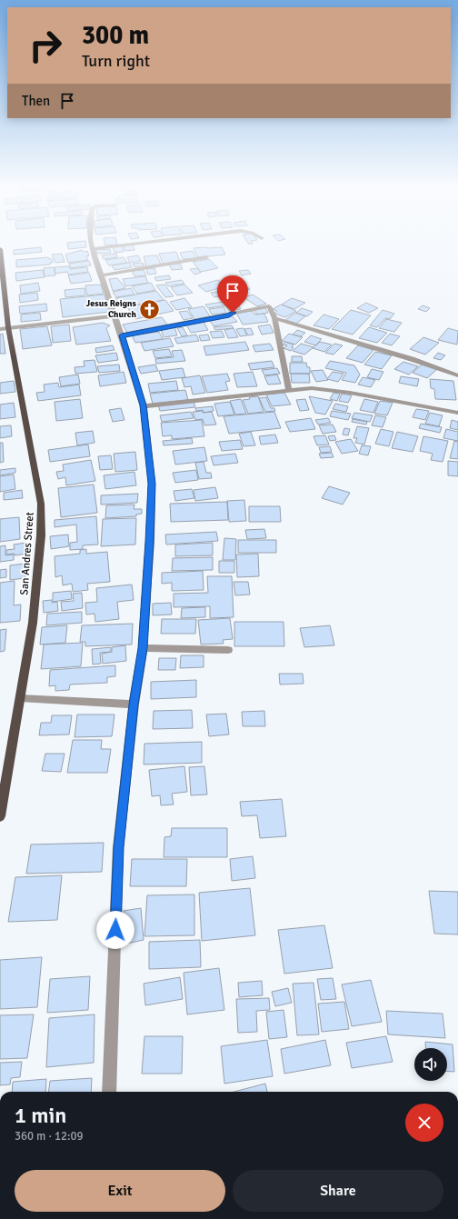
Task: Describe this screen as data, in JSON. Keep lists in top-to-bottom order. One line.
{"streets":{"main road":["San Andres Street"]},"places":{"church":["Jesus Reigns Church"]},"page":{"turn":["300 m","Turn right"],"then":"Then","heading":["1 min","360 m · 12:09"],"buttons":["Exit","Share"]}}
